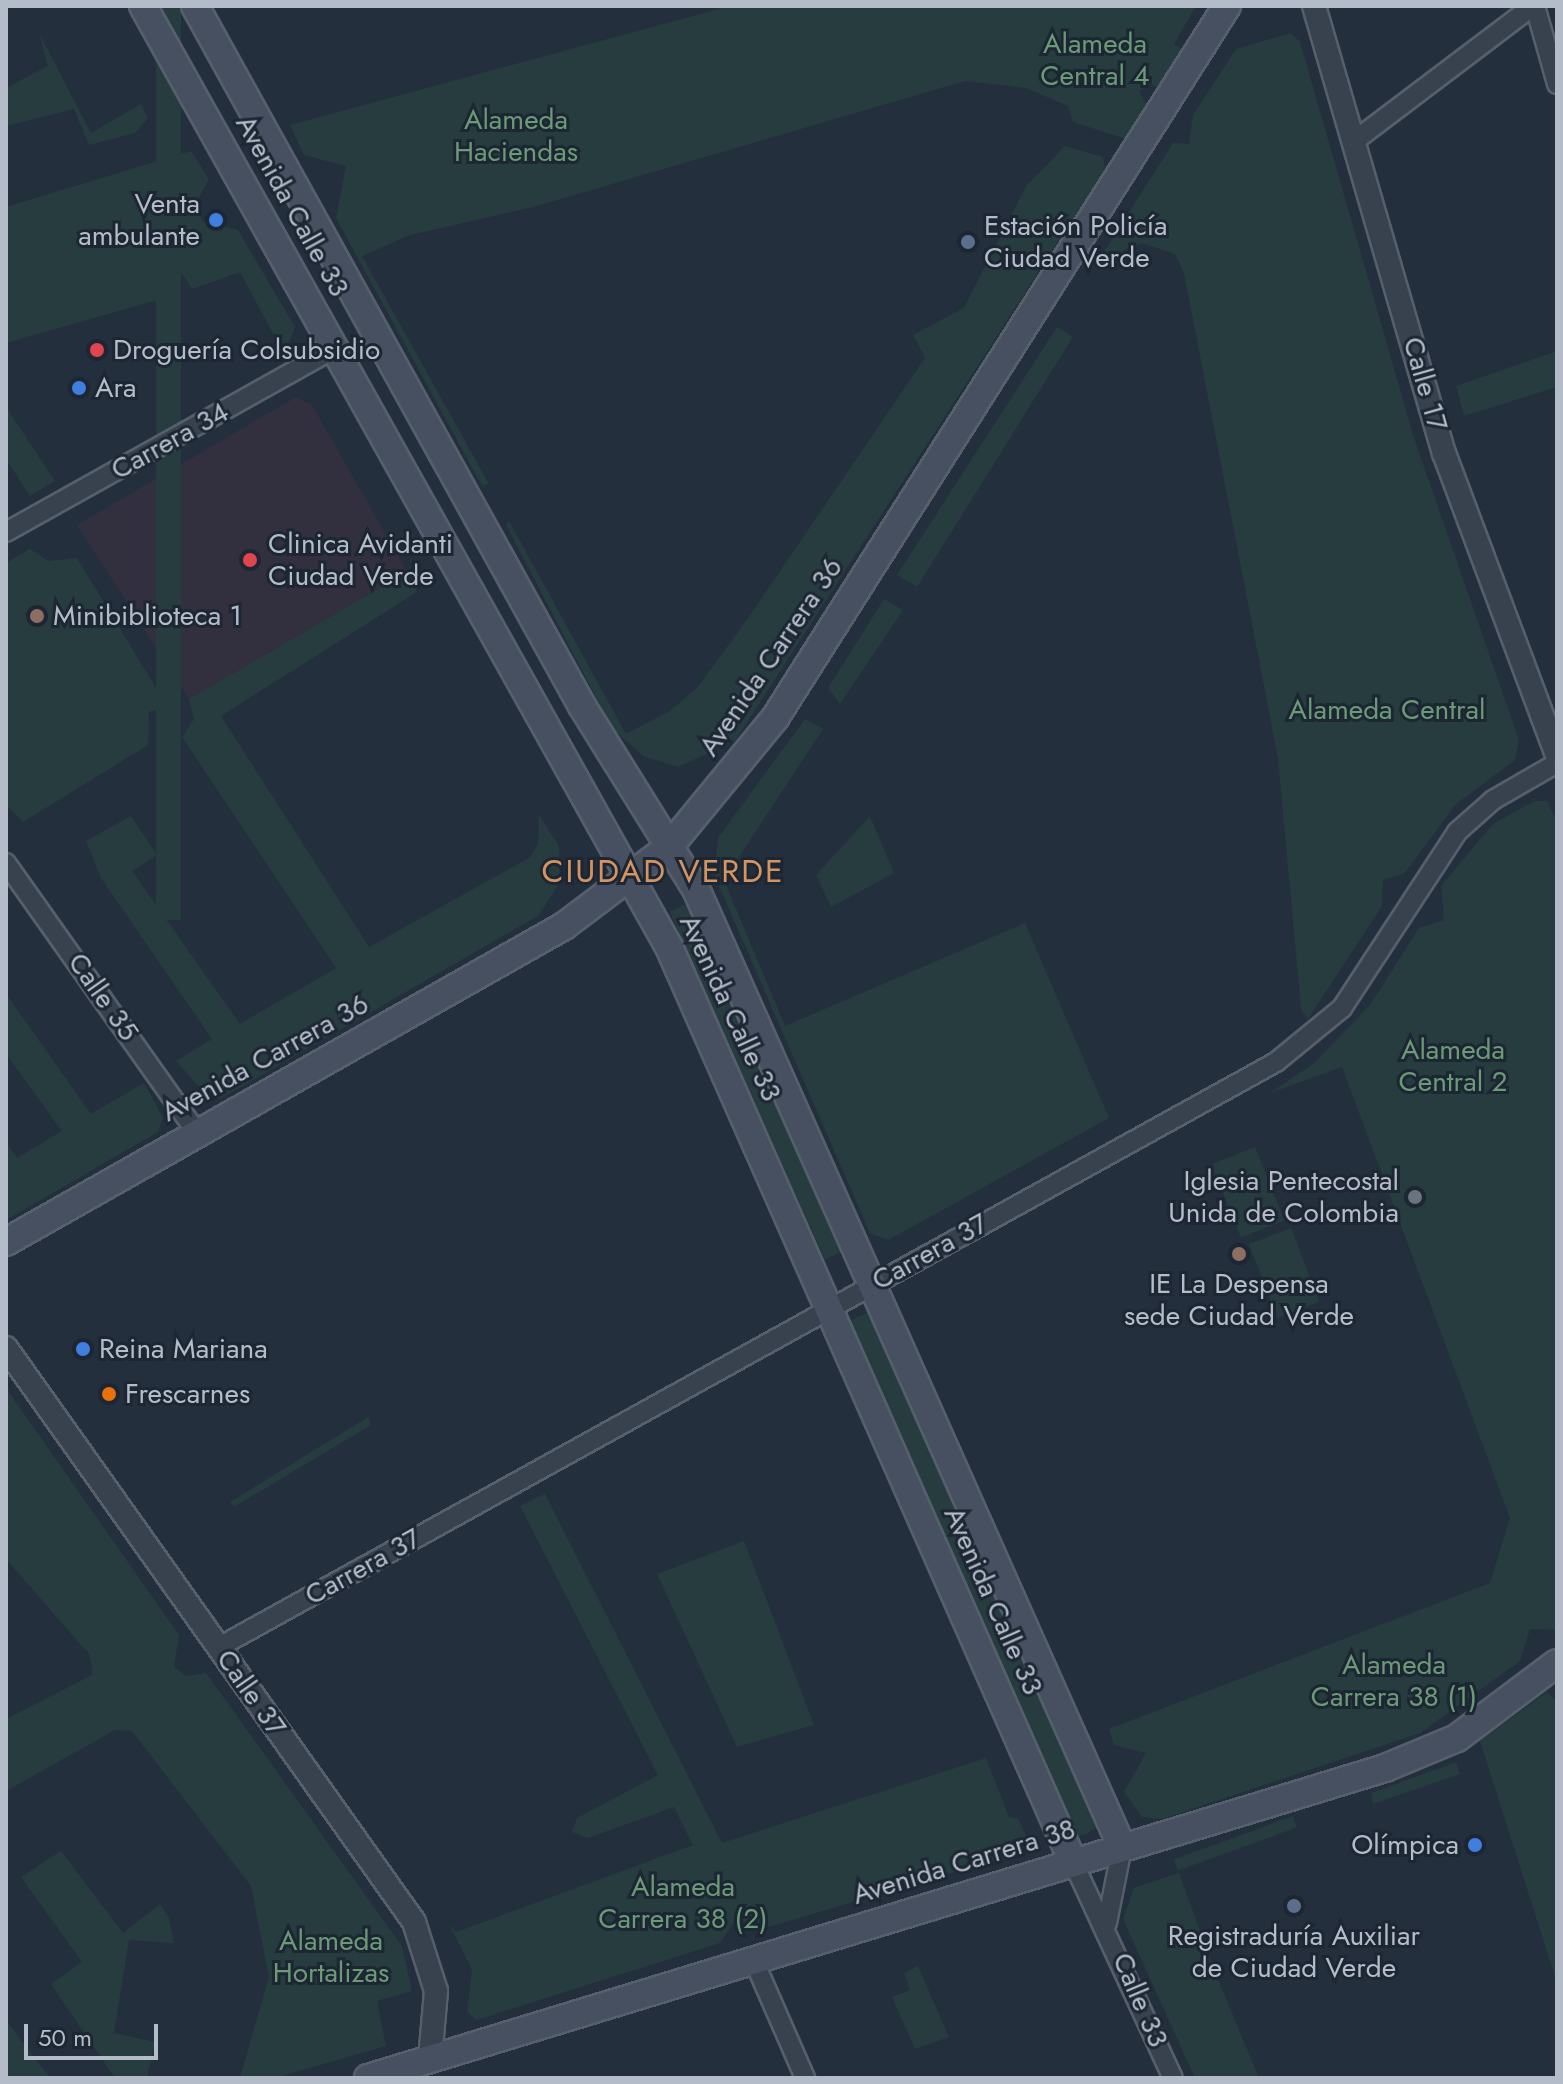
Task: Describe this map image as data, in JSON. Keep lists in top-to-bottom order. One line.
{"streets":{"main road":["Avenida Calle 33","Avenida Carrera 36","Avenida Carrera 38"],"street":["Calle 17","Carrera 34","Calle 35","Carrera 37","Calle 37","Calle 33"]},"crossings":[["Avenida Calle 33","Carrera 34"],["Avenida Calle 33","Avenida Carrera 36"],["Avenida Calle 33","Carrera 37"],["Avenida Calle 33","Avenida Carrera 38"],["Avenida Calle 33","Calle 33"],["Avenida Carrera 36","Calle 35"],["Carrera 37","Calle 37"],["Calle 37","Avenida Carrera 38"],["Avenida Carrera 38","Calle 33"]],"districts":["CIUDAD VERDE"],"parks":["Alameda Central 4","Alameda Haciendas","Alameda Central","Alameda Central 2","Alameda Carrera 38 (1)","Alameda Carrera 38 (2)","Alameda Hortalizas"],"places":["Venta ambulante","Estación Policía Ciudad Verde","Droguería Colsubsidio","Ara","Clinica Avidanti Ciudad Verde","Minibiblioteca 1","Iglesia Pentecostal Unida de Colombia","IE La Despensa sede Ciudad Verde","Reina Mariana","Frescarnes","Olímpica","Registraduría Auxiliar de Ciudad Verde"],"scale_bar":"50 m"}
